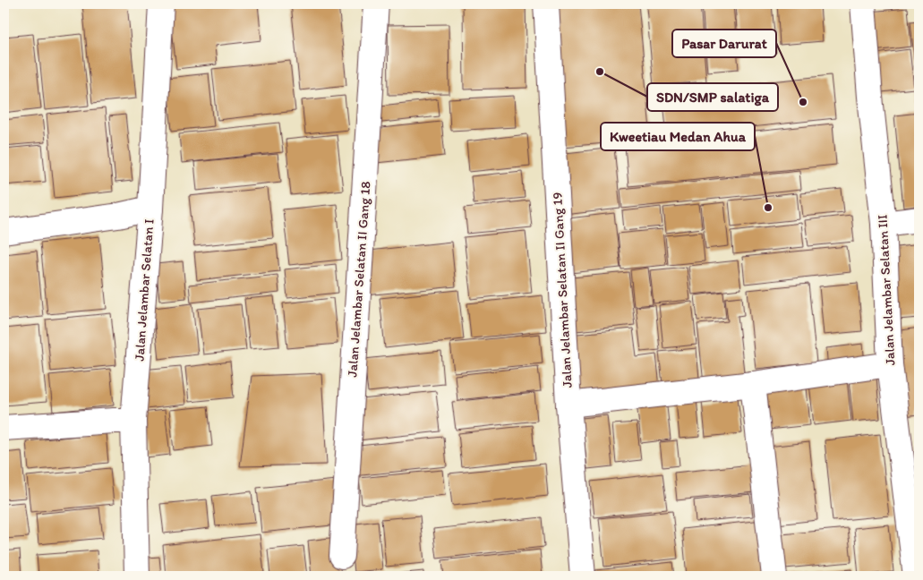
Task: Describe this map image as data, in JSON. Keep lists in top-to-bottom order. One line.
{"streets":{"street":["Jalan Jelambar Selatan II Gang 18","Jalan Jelambar Selatan I","Jalan Jelambar Selatan II Gang 19","Jalan Jelambar Selatan III"]},"places":["SDN/SMP salatiga","Pasar Darurat","Kweetiau Medan Ahua"]}
